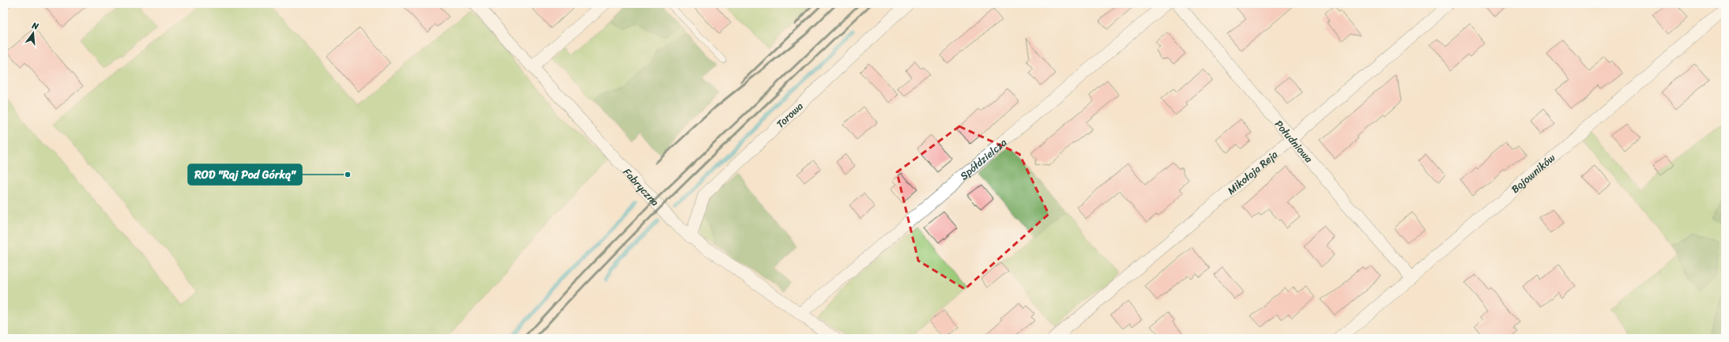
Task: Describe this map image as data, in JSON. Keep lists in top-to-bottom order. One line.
{"streets":{"street":["Torowa","Południowa","Spółdzielcza","Mikołaja Reja","Bojowników","Fabryczna"]},"crossings":[["Torowa","Fabryczna"],["Południowa","Mikołaja Reja"],["Południowa","Bojowników"],["Spółdzielcza","Fabryczna"]],"places":["ROD \"Raj Pod Górką\""],"north":"top"}
